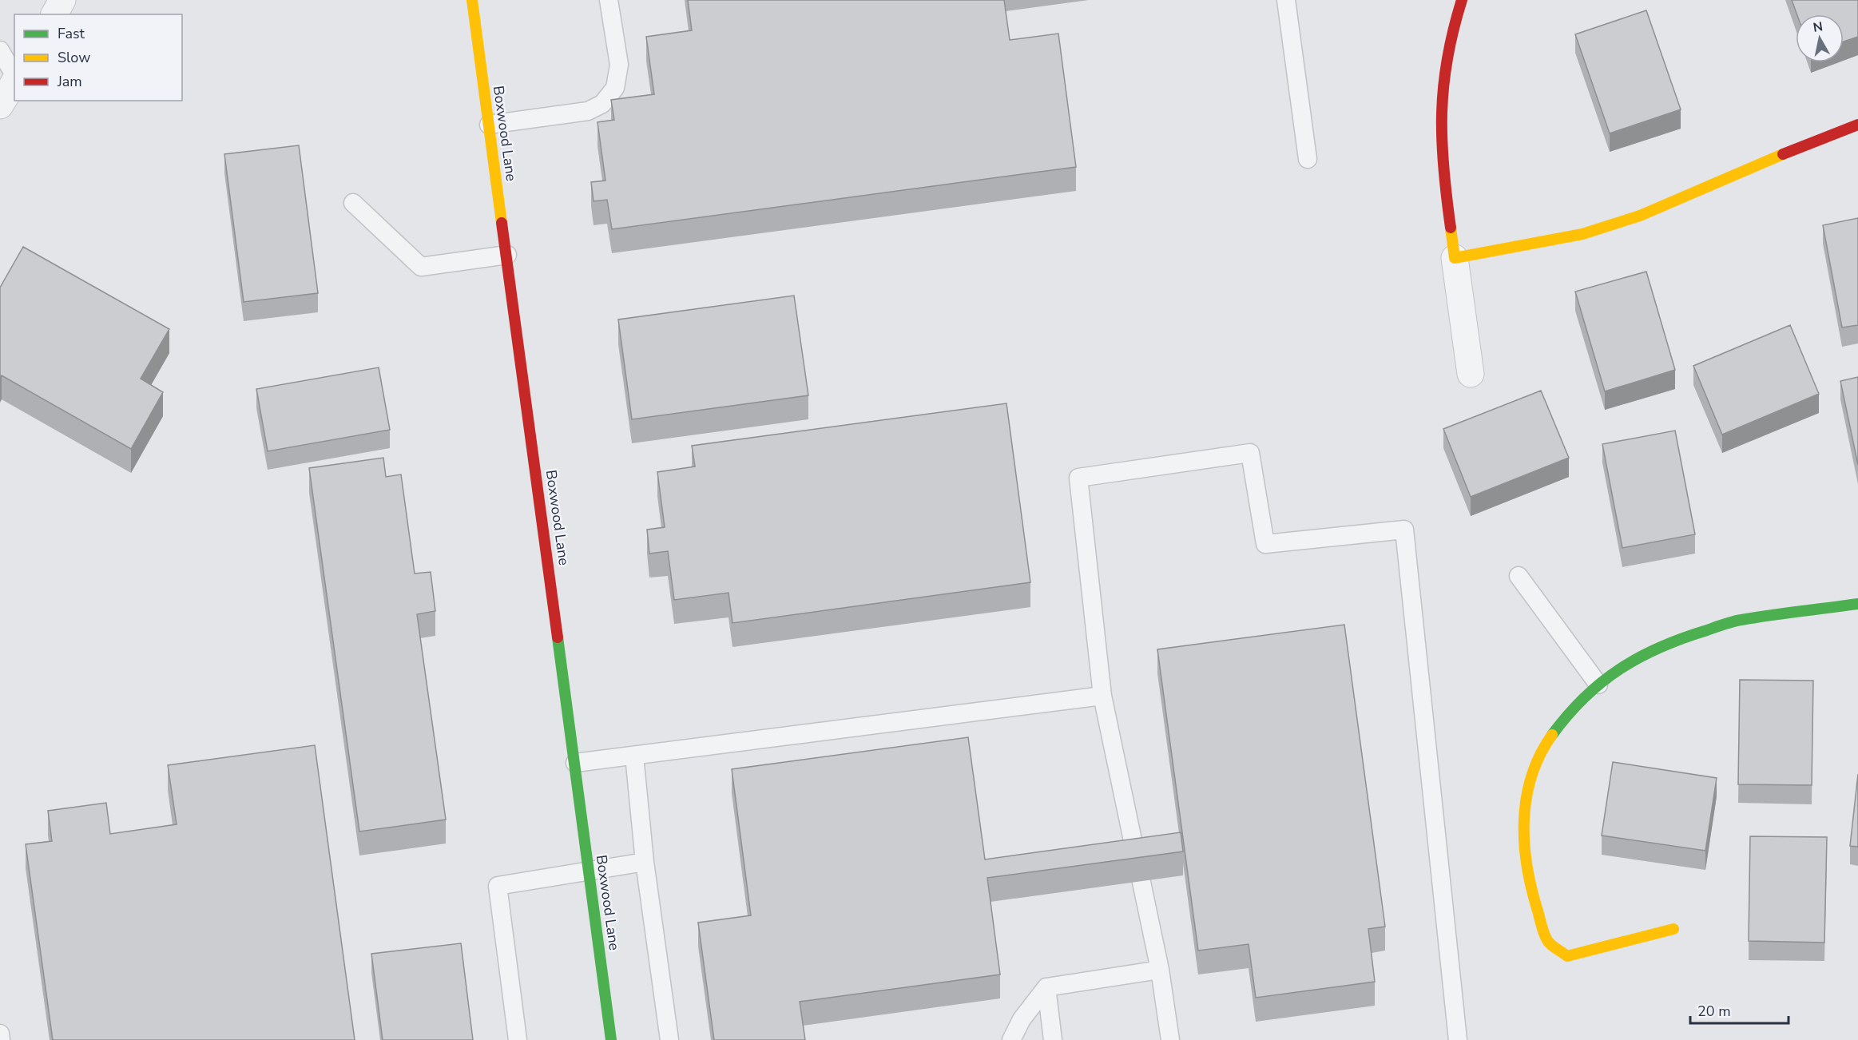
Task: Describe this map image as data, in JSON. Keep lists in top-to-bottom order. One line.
{"streets":{"street":["Boxwood Lane"]},"legend":["Fast","Slow","Jam"],"scale_bar":"20 m","north":"top"}
